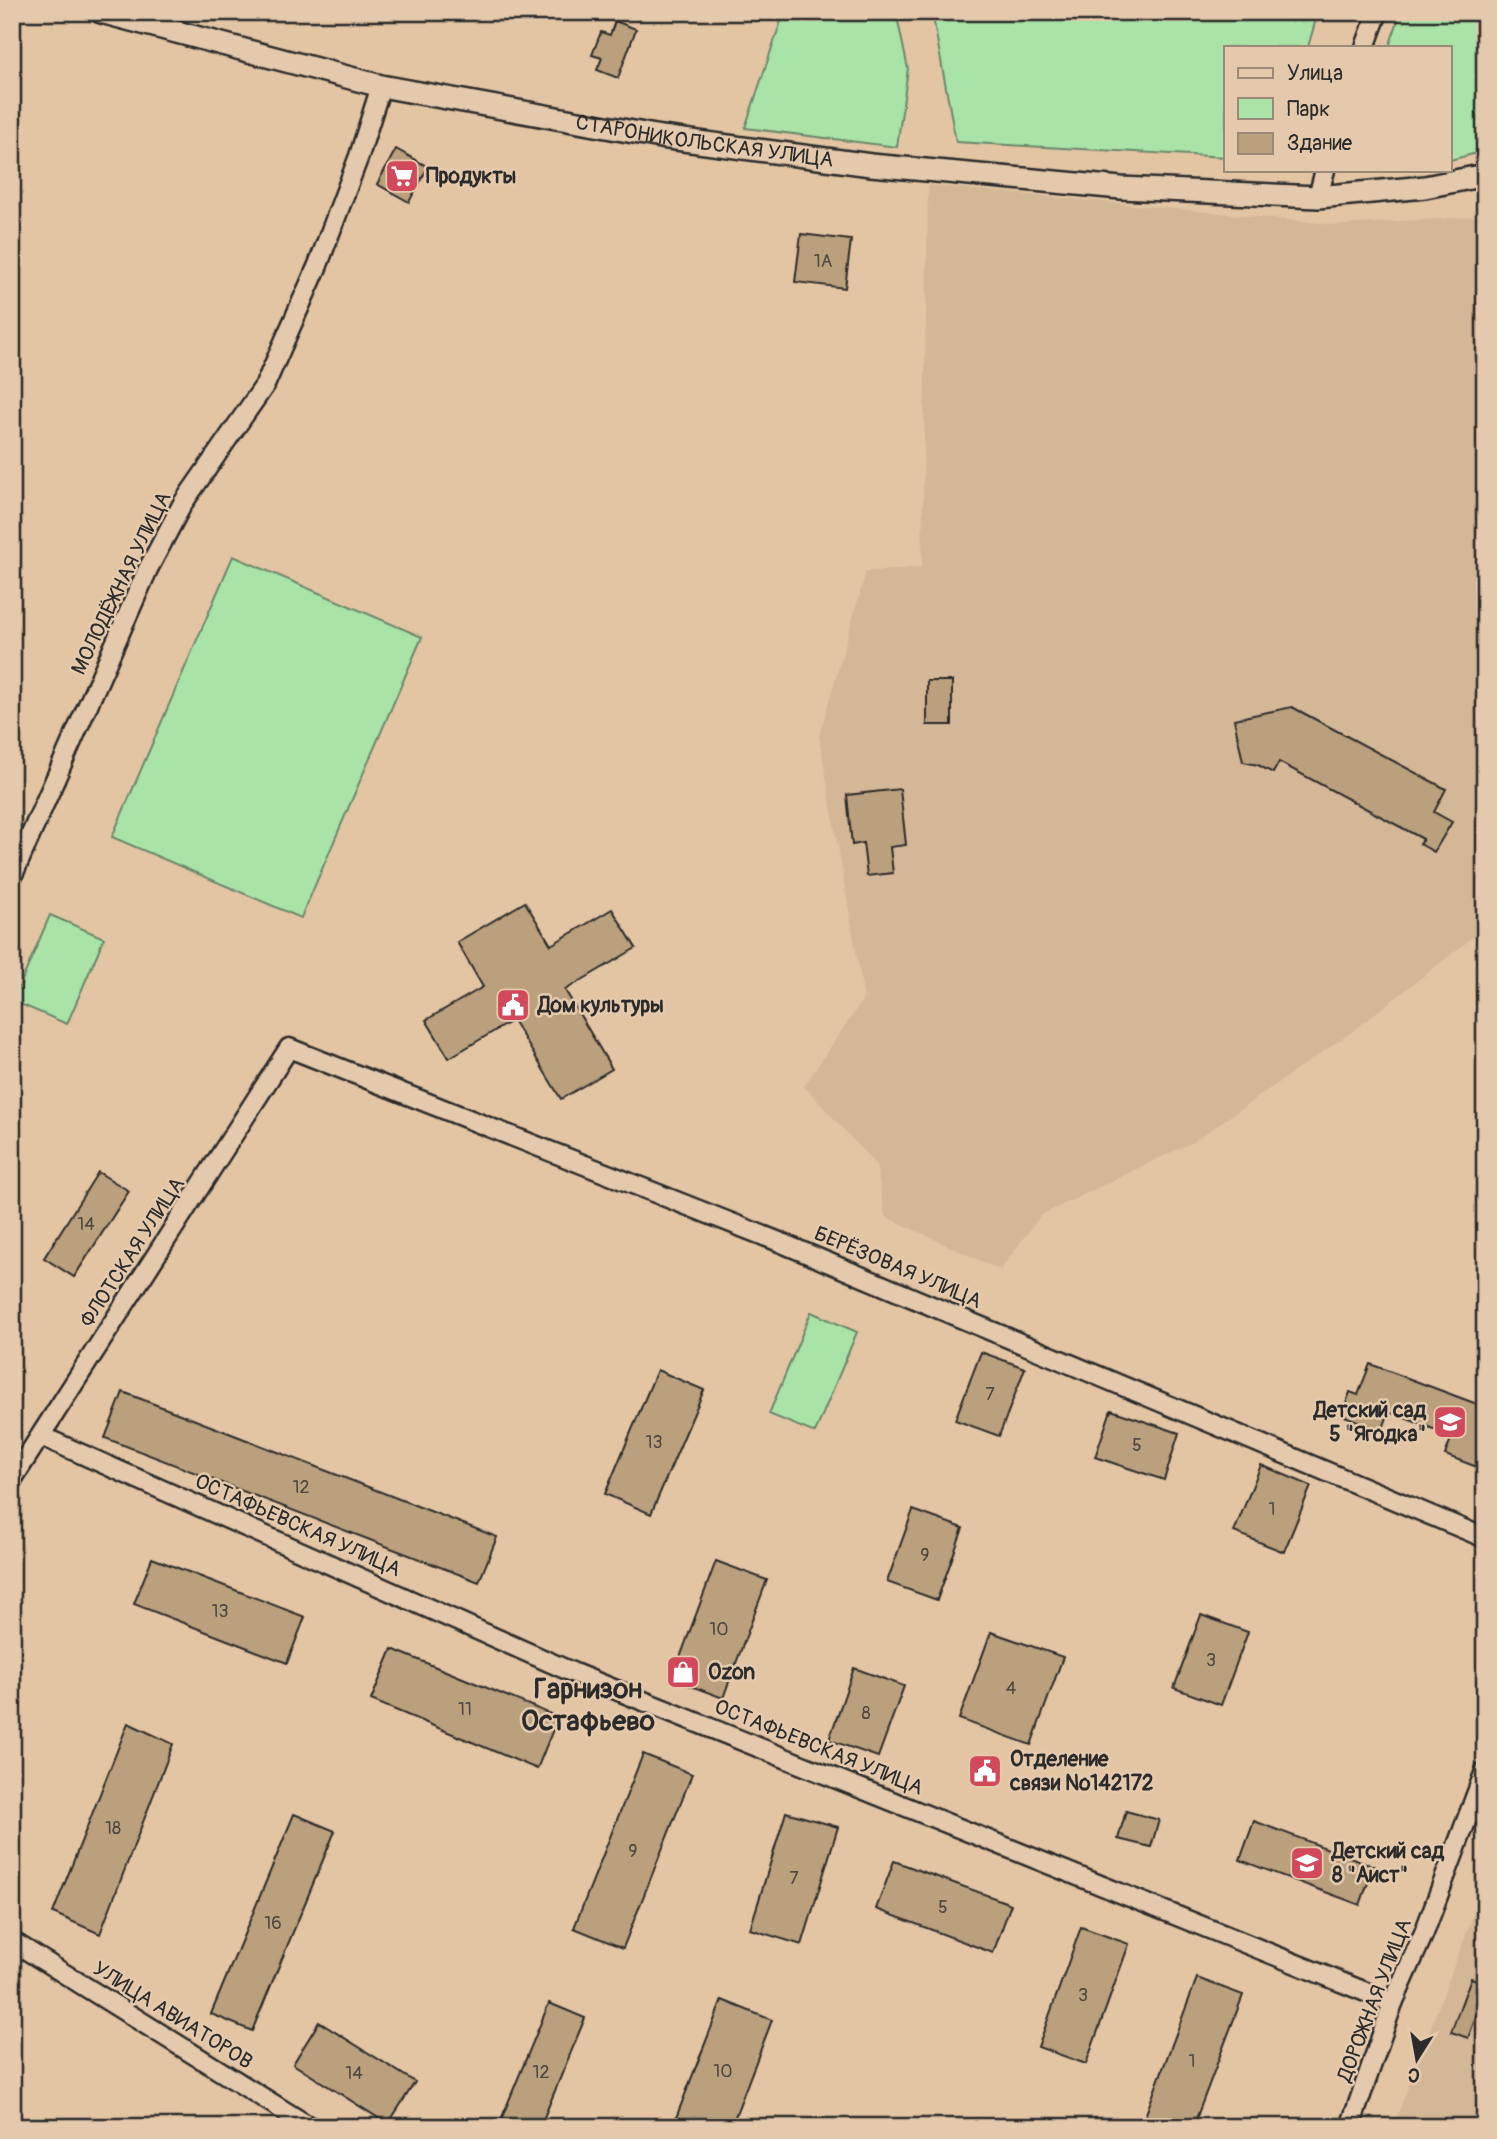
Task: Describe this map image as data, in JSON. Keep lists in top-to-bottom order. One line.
{"streets":{"street":["СТАРОНИКОЛЬСКАЯ УЛИЦА","МОЛОДЁЖНАЯ УЛИЦА","ФЛОТСКАЯ УЛИЦА","БЕРЁЗОВАЯ УЛИЦА","ОСТАФЬЕВСКАЯ УЛИЦА","ДОРОЖНАЯ УЛИЦА","УЛИЦА АВИАТОРОВ"]},"crossings":[["СТАРОНИКОЛЬСКАЯ УЛИЦА","МОЛОДЁЖНАЯ УЛИЦА"],["ФЛОТСКАЯ УЛИЦА","БЕРЁЗОВАЯ УЛИЦА"],["ФЛОТСКАЯ УЛИЦА","ОСТАФЬЕВСКАЯ УЛИЦА"],["ОСТАФЬЕВСКАЯ УЛИЦА","ДОРОЖНАЯ УЛИЦА"]],"districts":["Гарнизон Остафьево"],"places":{"supermarket":["Продукты"],"public building":["Дом культуры","Отделение связи №142172"],"school or university":["Детский сад 5 \"Ягодка\"","Детский сад 8 \"Аист\""],"shop":["Ozon"]},"house_numbers":["1А","14","7","13","5","12","1","9","13","10","3","4","11","8","18","9","7","5","16","3","1","10","12","14"],"legend":["Улица","Парк","Здание"],"north":"bottom"}
